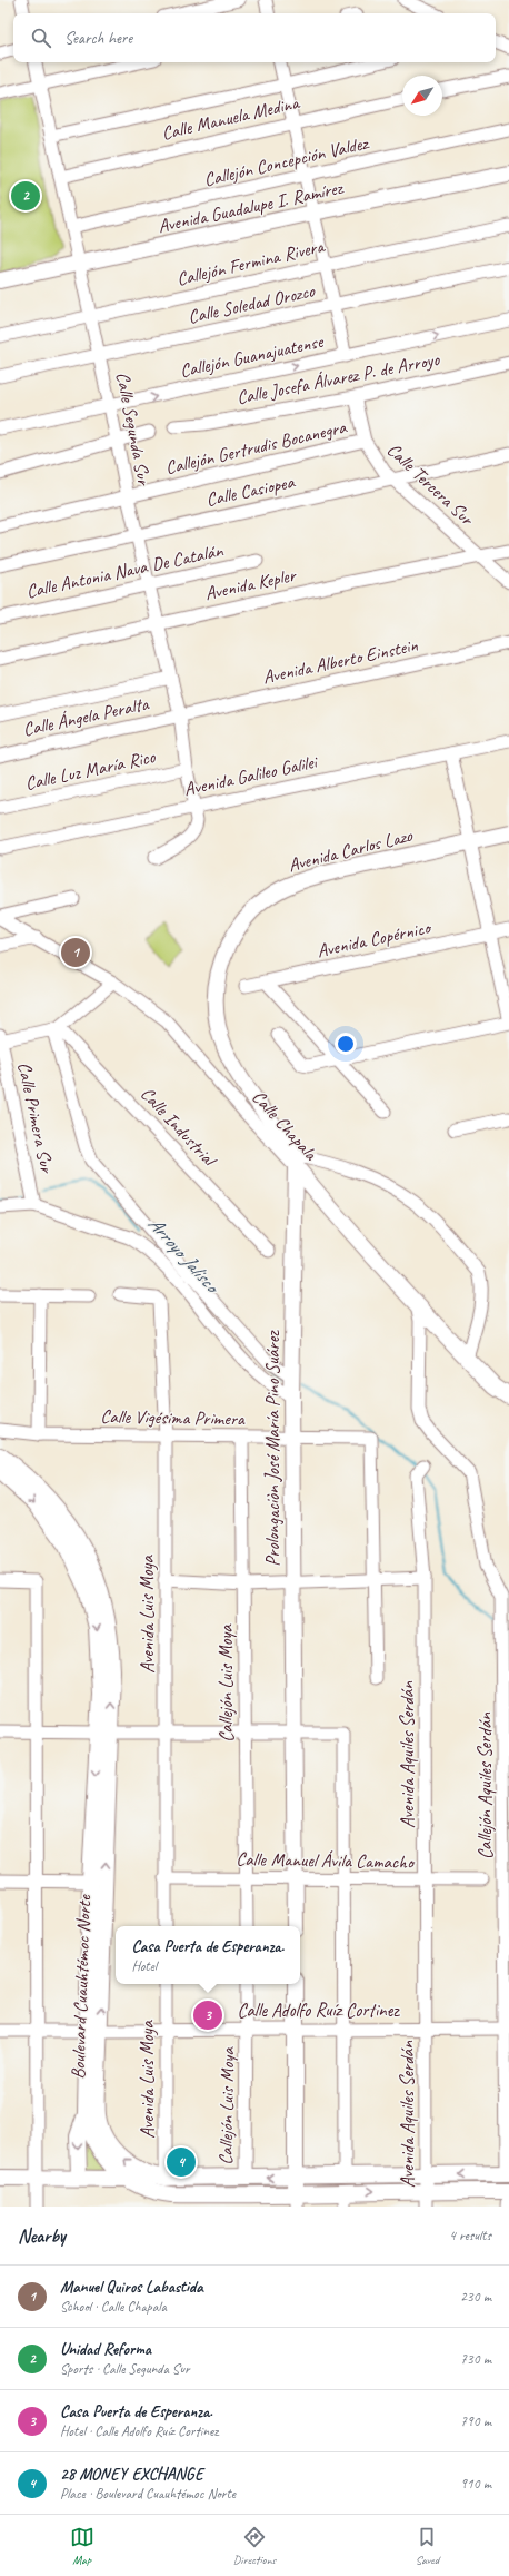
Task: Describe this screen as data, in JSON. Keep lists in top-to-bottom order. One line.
{"streets":{"main road":["Avenida Guadalupe I. Ramírez","Avenida Carlos Lazo","Calle Chapala","Prolongaciòn José María Pino Suárez","Boulevard Cuauhtémoc Norte"],"street":["Calle Manuela Medina","Callejón Concepción Valdez","Callejón Fermina Rivera","Calle Soledad Orozco","Callejón Guanajuatense","Calle Josefa Álvarez P. de Arroyo","Calle Segunda Sur","Callejón Gertrudis Bocanegra","Calle Tercera Sur","Calle Casiopea","Calle Antonia Nava De Catalán","Avenida Kepler","Avenida Alberto Einstein","Calle Ángela Peralta","Calle Luz María Rico","Avenida Galileo Galilei","Avenida Copérnico","Calle Primera Sur","Calle Industrial","Calle Vigésima Primera","Avenida Luis Moya","Callejón Luis Moya","Avenida Aquiles Serdán","Callejón Aquiles Serdán","Calle Manuel Ávila Camacho","Calle Adolfo Ruíz Cortinez"]},"crossings":[["Calle Manuela Medina","Calle Segunda Sur"],["Callejón Concepción Valdez","Calle Segunda Sur"],["Avenida Guadalupe I. Ramírez","Calle Segunda Sur"],["Callejón Fermina Rivera","Calle Segunda Sur"],["Calle Soledad Orozco","Calle Segunda Sur"],["Callejón Guanajuatense","Calle Segunda Sur"],["Calle Josefa Álvarez P. de Arroyo","Calle Tercera Sur"],["Calle Segunda Sur","Callejón Gertrudis Bocanegra"],["Calle Segunda Sur","Calle Casiopea"],["Calle Segunda Sur","Calle Antonia Nava De Catalán"],["Calle Segunda Sur","Avenida Kepler"],["Calle Segunda Sur","Avenida Alberto Einstein"],["Calle Segunda Sur","Calle Ángela Peralta"],["Calle Segunda Sur","Calle Luz María Rico"],["Calle Segunda Sur","Avenida Galileo Galilei"],["Callejón Gertrudis Bocanegra","Calle Tercera Sur"],["Calle Tercera Sur","Calle Casiopea"],["Calle Tercera Sur","Avenida Kepler"],["Avenida Alberto Einstein","Calle Ángela Peralta"],["Avenida Carlos Lazo","Calle Chapala"],["Avenida Carlos Lazo","Prolongaciòn José María Pino Suárez"],["Calle Chapala","Prolongaciòn José María Pino Suárez"],["Calle Chapala","Callejón Aquiles Serdán"],["Calle Vigésima Primera","Prolongaciòn José María Pino Suárez"],["Calle Vigésima Primera","Avenida Luis Moya"],["Calle Vigésima Primera","Callejón Luis Moya"],["Prolongaciòn José María Pino Suárez","Calle Manuel Ávila Camacho"],["Avenida Luis Moya","Calle Manuel Ávila Camacho"],["Avenida Luis Moya","Boulevard Cuauhtémoc Norte"],["Avenida Luis Moya","Calle Adolfo Ruíz Cortinez"],["Callejón Luis Moya","Calle Manuel Ávila Camacho"],["Callejón Luis Moya","Boulevard Cuauhtémoc Norte"],["Callejón Luis Moya","Calle Adolfo Ruíz Cortinez"],["Avenida Aquiles Serdán","Calle Manuel Ávila Camacho"],["Avenida Aquiles Serdán","Boulevard Cuauhtémoc Norte"],["Avenida Aquiles Serdán","Calle Adolfo Ruíz Cortinez"],["Callejón Aquiles Serdán","Boulevard Cuauhtémoc Norte"],["Callejón Aquiles Serdán","Calle Adolfo Ruíz Cortinez"],["Boulevard Cuauhtémoc Norte","Calle Adolfo Ruíz Cortinez"]],"one_way":["Callejón Guanajuatense"],"water":["Arroyo Jalisco"],"north":"bottom left","page":{"search":"Search here","pins":["2","1","3","4"],"popup":["Casa Puerta de Esperanza.","Hotel"],"heading":["Nearby","4 results"],"list":[{"mark":"1","name":"Manuel Quiros Labastida","note":"School · Calle Chapala","value":"230 m"},{"mark":"2","name":"Unidad Reforma","note":"Sports · Calle Segunda Sur","value":"730 m"},{"mark":"3","name":"Casa Puerta de Esperanza.","note":"Hotel · Calle Adolfo Ruíz Cortinez","value":"790 m"},{"mark":"4","name":"28 MONEY EXCHANGE","note":"Place · Boulevard Cuauhtémoc Norte","value":"910 m"}],"nav":["Map","Directions","Saved"]}}
